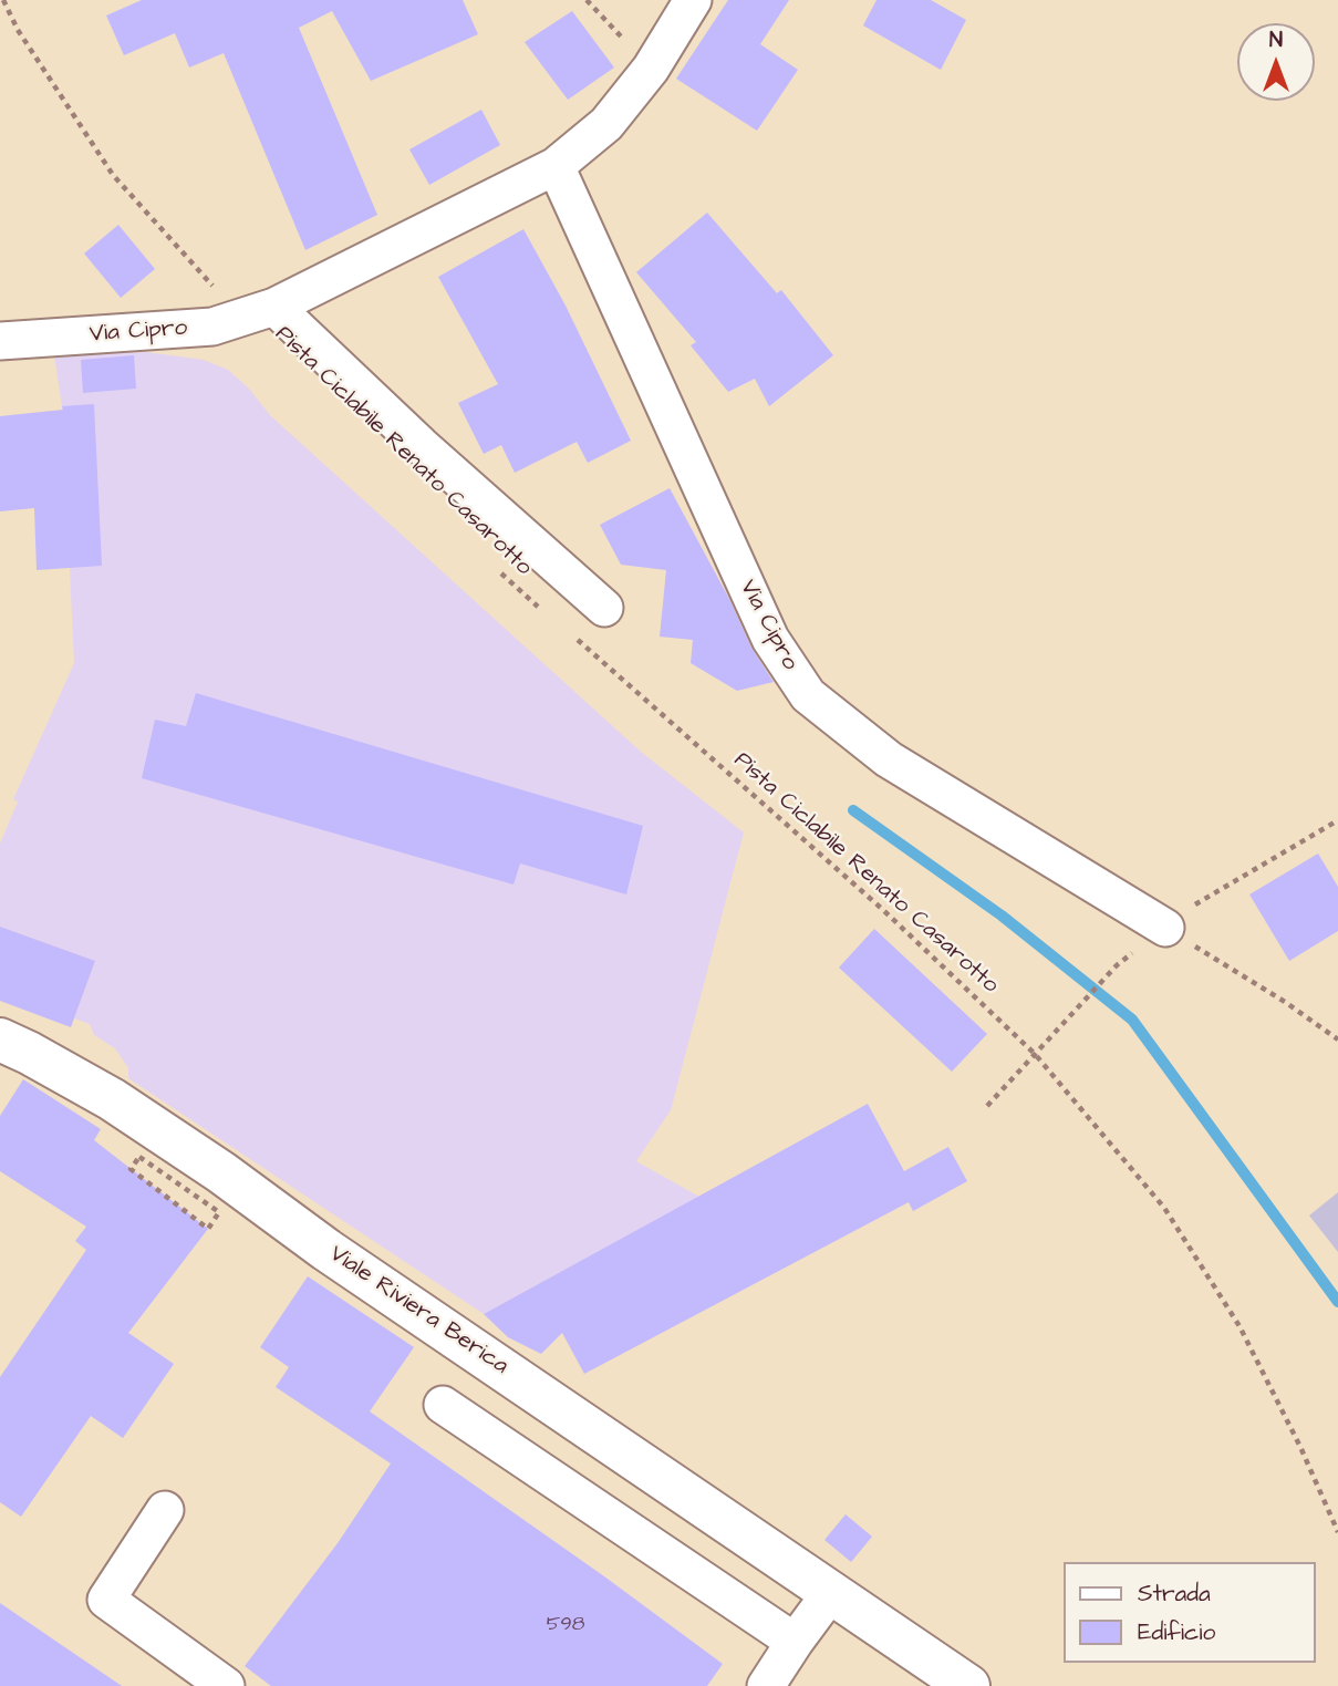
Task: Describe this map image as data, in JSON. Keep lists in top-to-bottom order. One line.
{"streets":{"main road":["Viale Riviera Berica"],"street":["Via Cipro"],"path":["Pista Ciclabile Renato Casarotto"]},"house_numbers":["598"],"legend":["Strada","Edificio"],"north":"top"}
